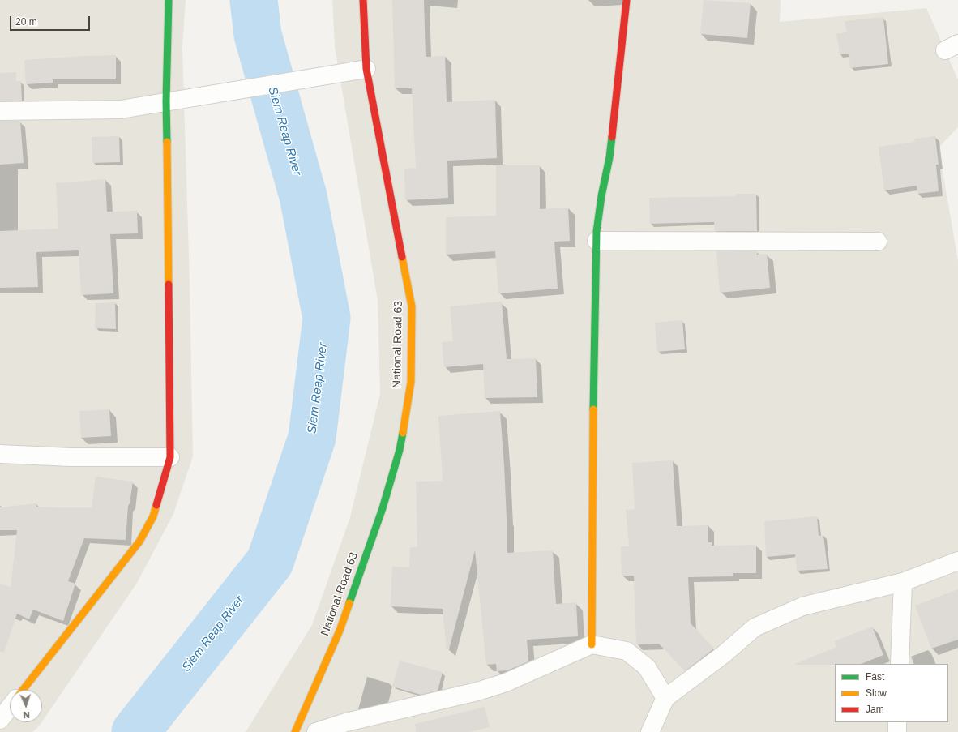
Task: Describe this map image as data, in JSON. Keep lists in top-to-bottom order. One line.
{"streets":{"street":["National Road 63"]},"water":["Siem Reap River"],"legend":["Fast","Slow","Jam"],"scale_bar":"20 m","north":"bottom"}
